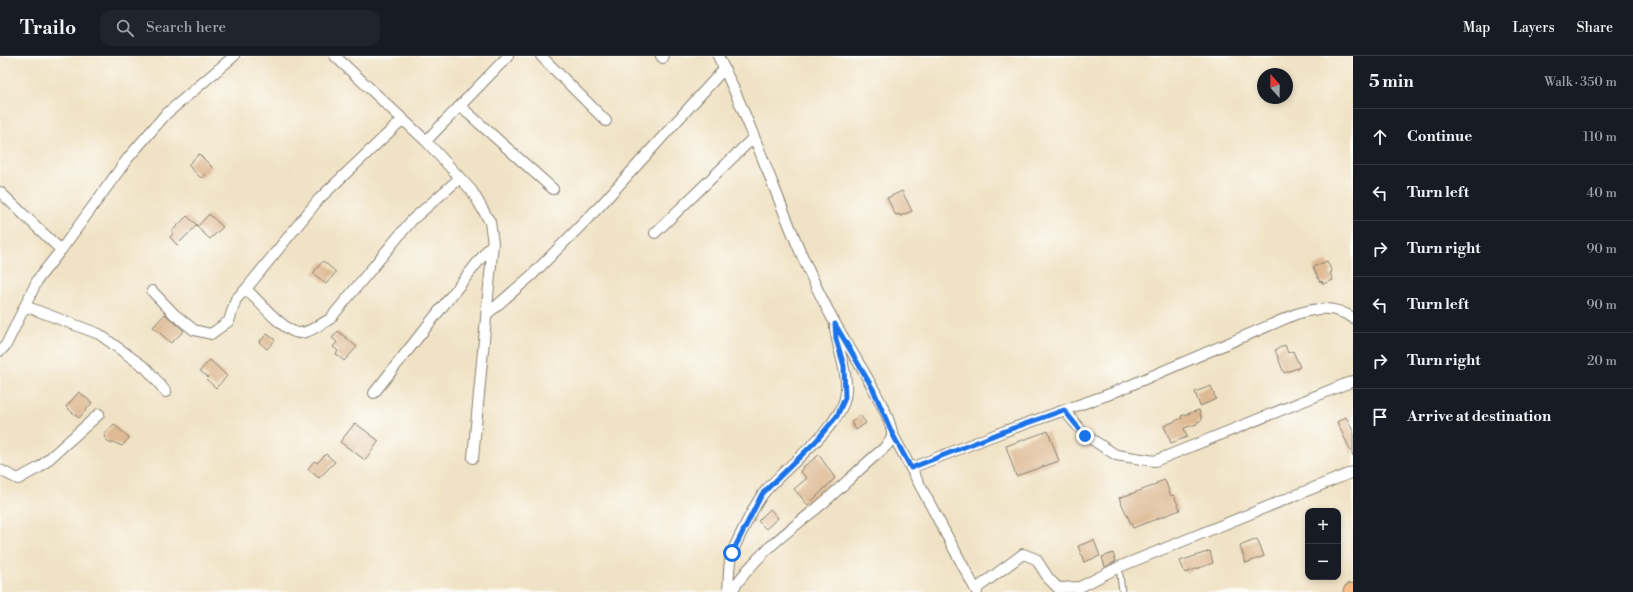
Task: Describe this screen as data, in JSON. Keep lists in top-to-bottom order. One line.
{"north":"top","page":{"header":"Trailo","search":"Search here","nav":["Map","Layers","Share"],"heading":["5 min","Walk · 350 m"],"list":[["Continue","110 m"],["Turn left","40 m"],["Turn right","90 m"],["Turn left","90 m"],["Turn right","20 m"],"Arrive at destination"],"map_buttons":["+","−"]}}
